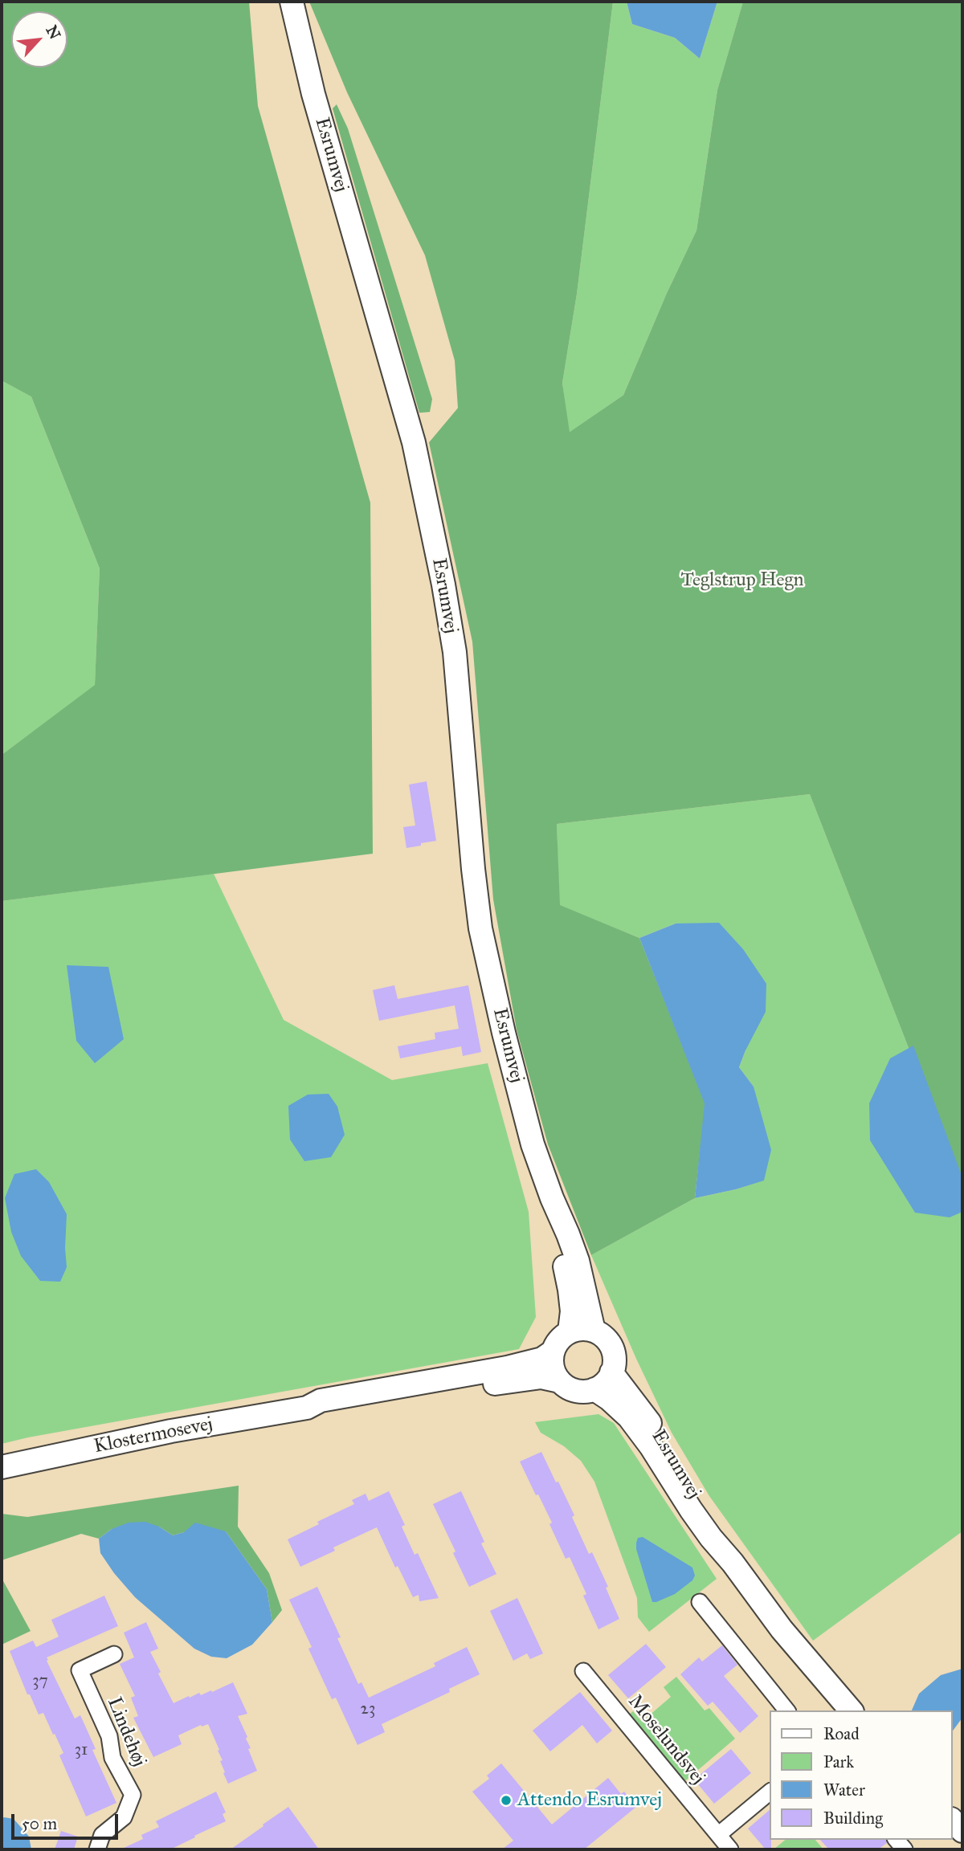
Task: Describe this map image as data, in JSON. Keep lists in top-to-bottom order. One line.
{"streets":{"main road":["Esrumvej","Klostermosevej"],"street":["Lindehøj","Moselundsvej"]},"crossings":[["Esrumvej","Klostermosevej"]],"parks":["Teglstrup Hegn"],"places":["Attendo Esrumvej"],"house_numbers":["37","23","31"],"legend":["Road","Park","Water","Building"],"scale_bar":"50 m","north":"top right"}
